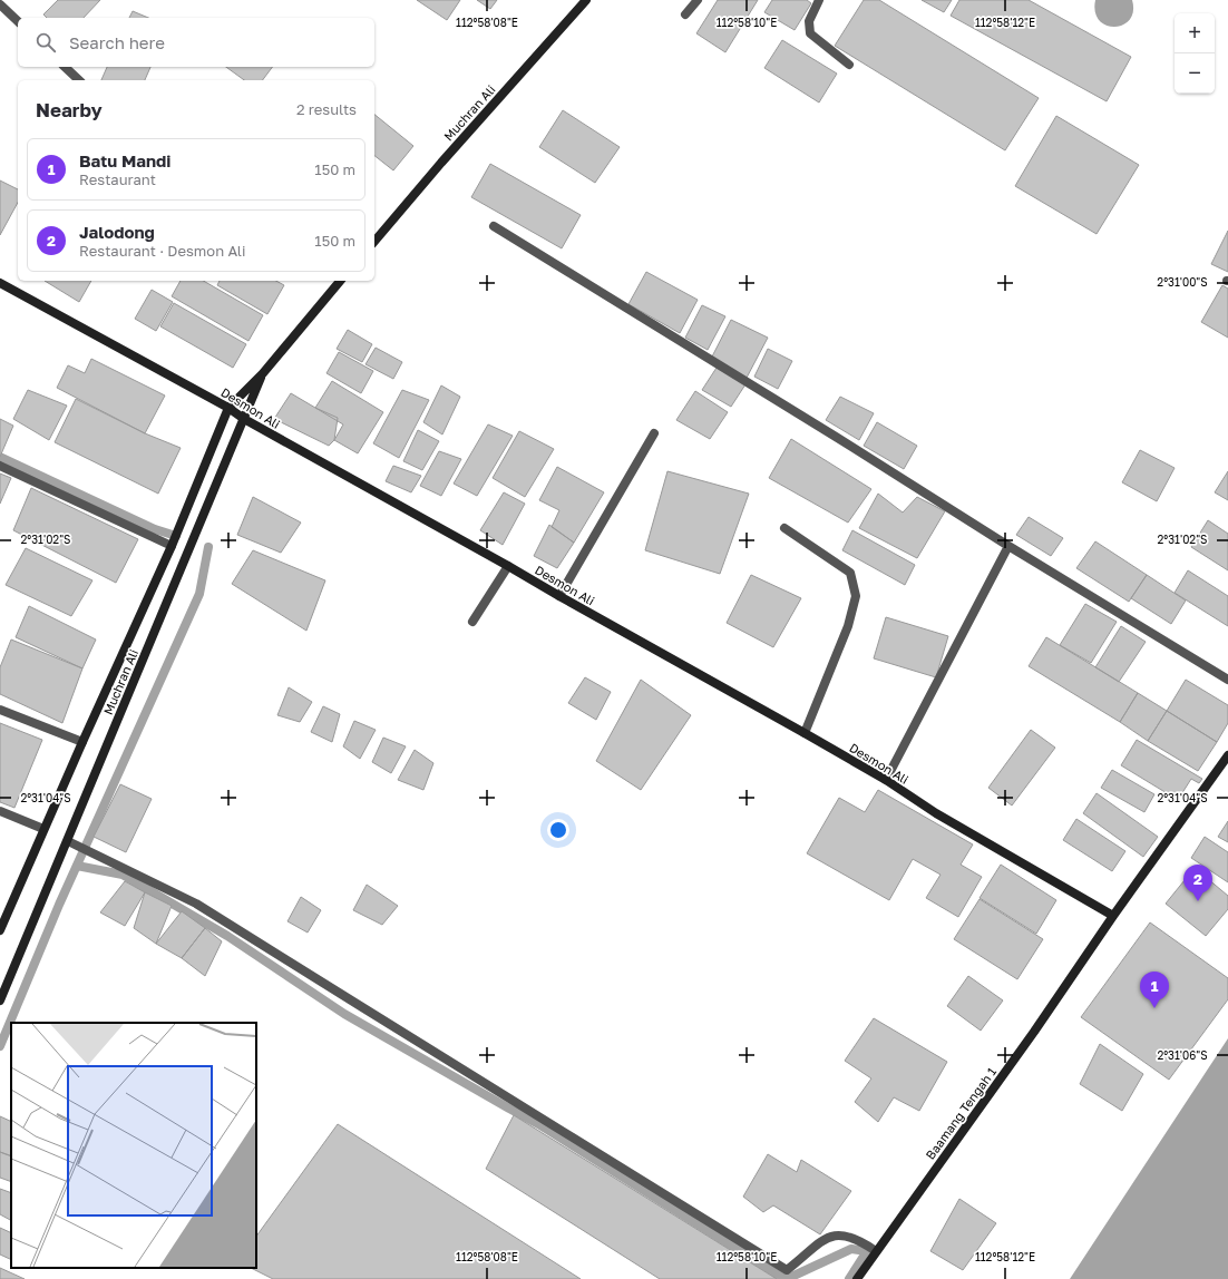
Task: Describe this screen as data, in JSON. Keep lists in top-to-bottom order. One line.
{"streets":{"street":["Muchran Ali","Desmon Ali","Baamang Tengah 1"]},"crossings":[["Muchran Ali","Desmon Ali"],["Desmon Ali","Baamang Tengah 1"]],"page":{"map_buttons":["+","−"],"search":"Search here","heading":["Nearby","2 results"],"list":[{"mark":"1","name":"Batu Mandi","note":"Restaurant","value":"150 m"},{"mark":"2","name":"Jalodong","note":"Restaurant · Desmon Ali","value":"150 m"}],"pins":["2","1"]},"coordinates":["112°58'08\"E","112°58'10\"E","112°58'12\"E","2°31'00\"S","2°31'02\"S","2°31'04\"S","2°31'06\"S"]}
